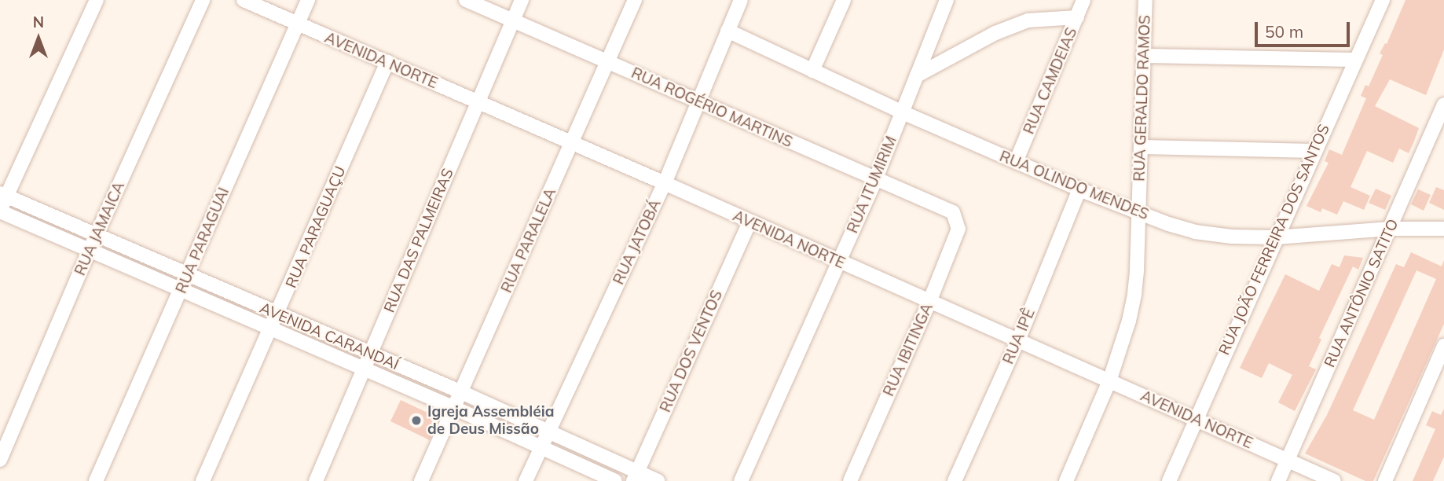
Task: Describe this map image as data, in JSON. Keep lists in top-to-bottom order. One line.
{"streets":{"street":["AVENIDA NORTE","RUA CAMDEIAS","RUA GERALDO RAMOS","RUA ROGÉRIO MARTINS","RUA ITUMIRIM","RUA OLINDO MENDES","RUA PARAGUAÇU","RUA JAMAICA","RUA JOÃO FERREIRA DOS SANTOS","RUA PARAGUAI","RUA DAS PALMEIRAS","RUA PARALELA","RUA JATOBÁ","RUA ANTÔNIO SATITO","AVENIDA CARANDAÍ","RUA IPÊ","RUA IBITINGA","RUA DOS VENTOS"]},"crossings":[["AVENIDA NORTE","RUA GERALDO RAMOS"],["AVENIDA NORTE","RUA ITUMIRIM"],["AVENIDA NORTE","RUA PARAGUAÇU"],["AVENIDA NORTE","RUA JOÃO FERREIRA DOS SANTOS"],["AVENIDA NORTE","RUA PARAGUAI"],["AVENIDA NORTE","RUA DAS PALMEIRAS"],["AVENIDA NORTE","RUA PARALELA"],["AVENIDA NORTE","RUA JATOBÁ"],["AVENIDA NORTE","RUA ANTÔNIO SATITO"],["AVENIDA NORTE","RUA IPÊ"],["AVENIDA NORTE","RUA IBITINGA"],["AVENIDA NORTE","RUA DOS VENTOS"],["RUA CAMDEIAS","RUA OLINDO MENDES"],["RUA GERALDO RAMOS","RUA OLINDO MENDES"],["RUA ROGÉRIO MARTINS","RUA ITUMIRIM"],["RUA ROGÉRIO MARTINS","RUA DAS PALMEIRAS"],["RUA ROGÉRIO MARTINS","RUA PARALELA"],["RUA ROGÉRIO MARTINS","RUA JATOBÁ"],["RUA ROGÉRIO MARTINS","RUA IBITINGA"],["RUA ITUMIRIM","RUA OLINDO MENDES"],["RUA OLINDO MENDES","RUA JOÃO FERREIRA DOS SANTOS"],["RUA OLINDO MENDES","RUA JATOBÁ"],["RUA OLINDO MENDES","RUA ANTÔNIO SATITO"],["RUA OLINDO MENDES","RUA IPÊ"],["RUA PARAGUAÇU","AVENIDA CARANDAÍ"],["RUA JAMAICA","AVENIDA CARANDAÍ"],["RUA PARAGUAI","AVENIDA CARANDAÍ"],["RUA DAS PALMEIRAS","AVENIDA CARANDAÍ"],["RUA PARALELA","AVENIDA CARANDAÍ"],["RUA JATOBÁ","AVENIDA CARANDAÍ"],["AVENIDA CARANDAÍ","RUA DOS VENTOS"]],"places":["Igreja Assembléia de Deus Missão"],"scale_bar":"50 m","north":"top"}
